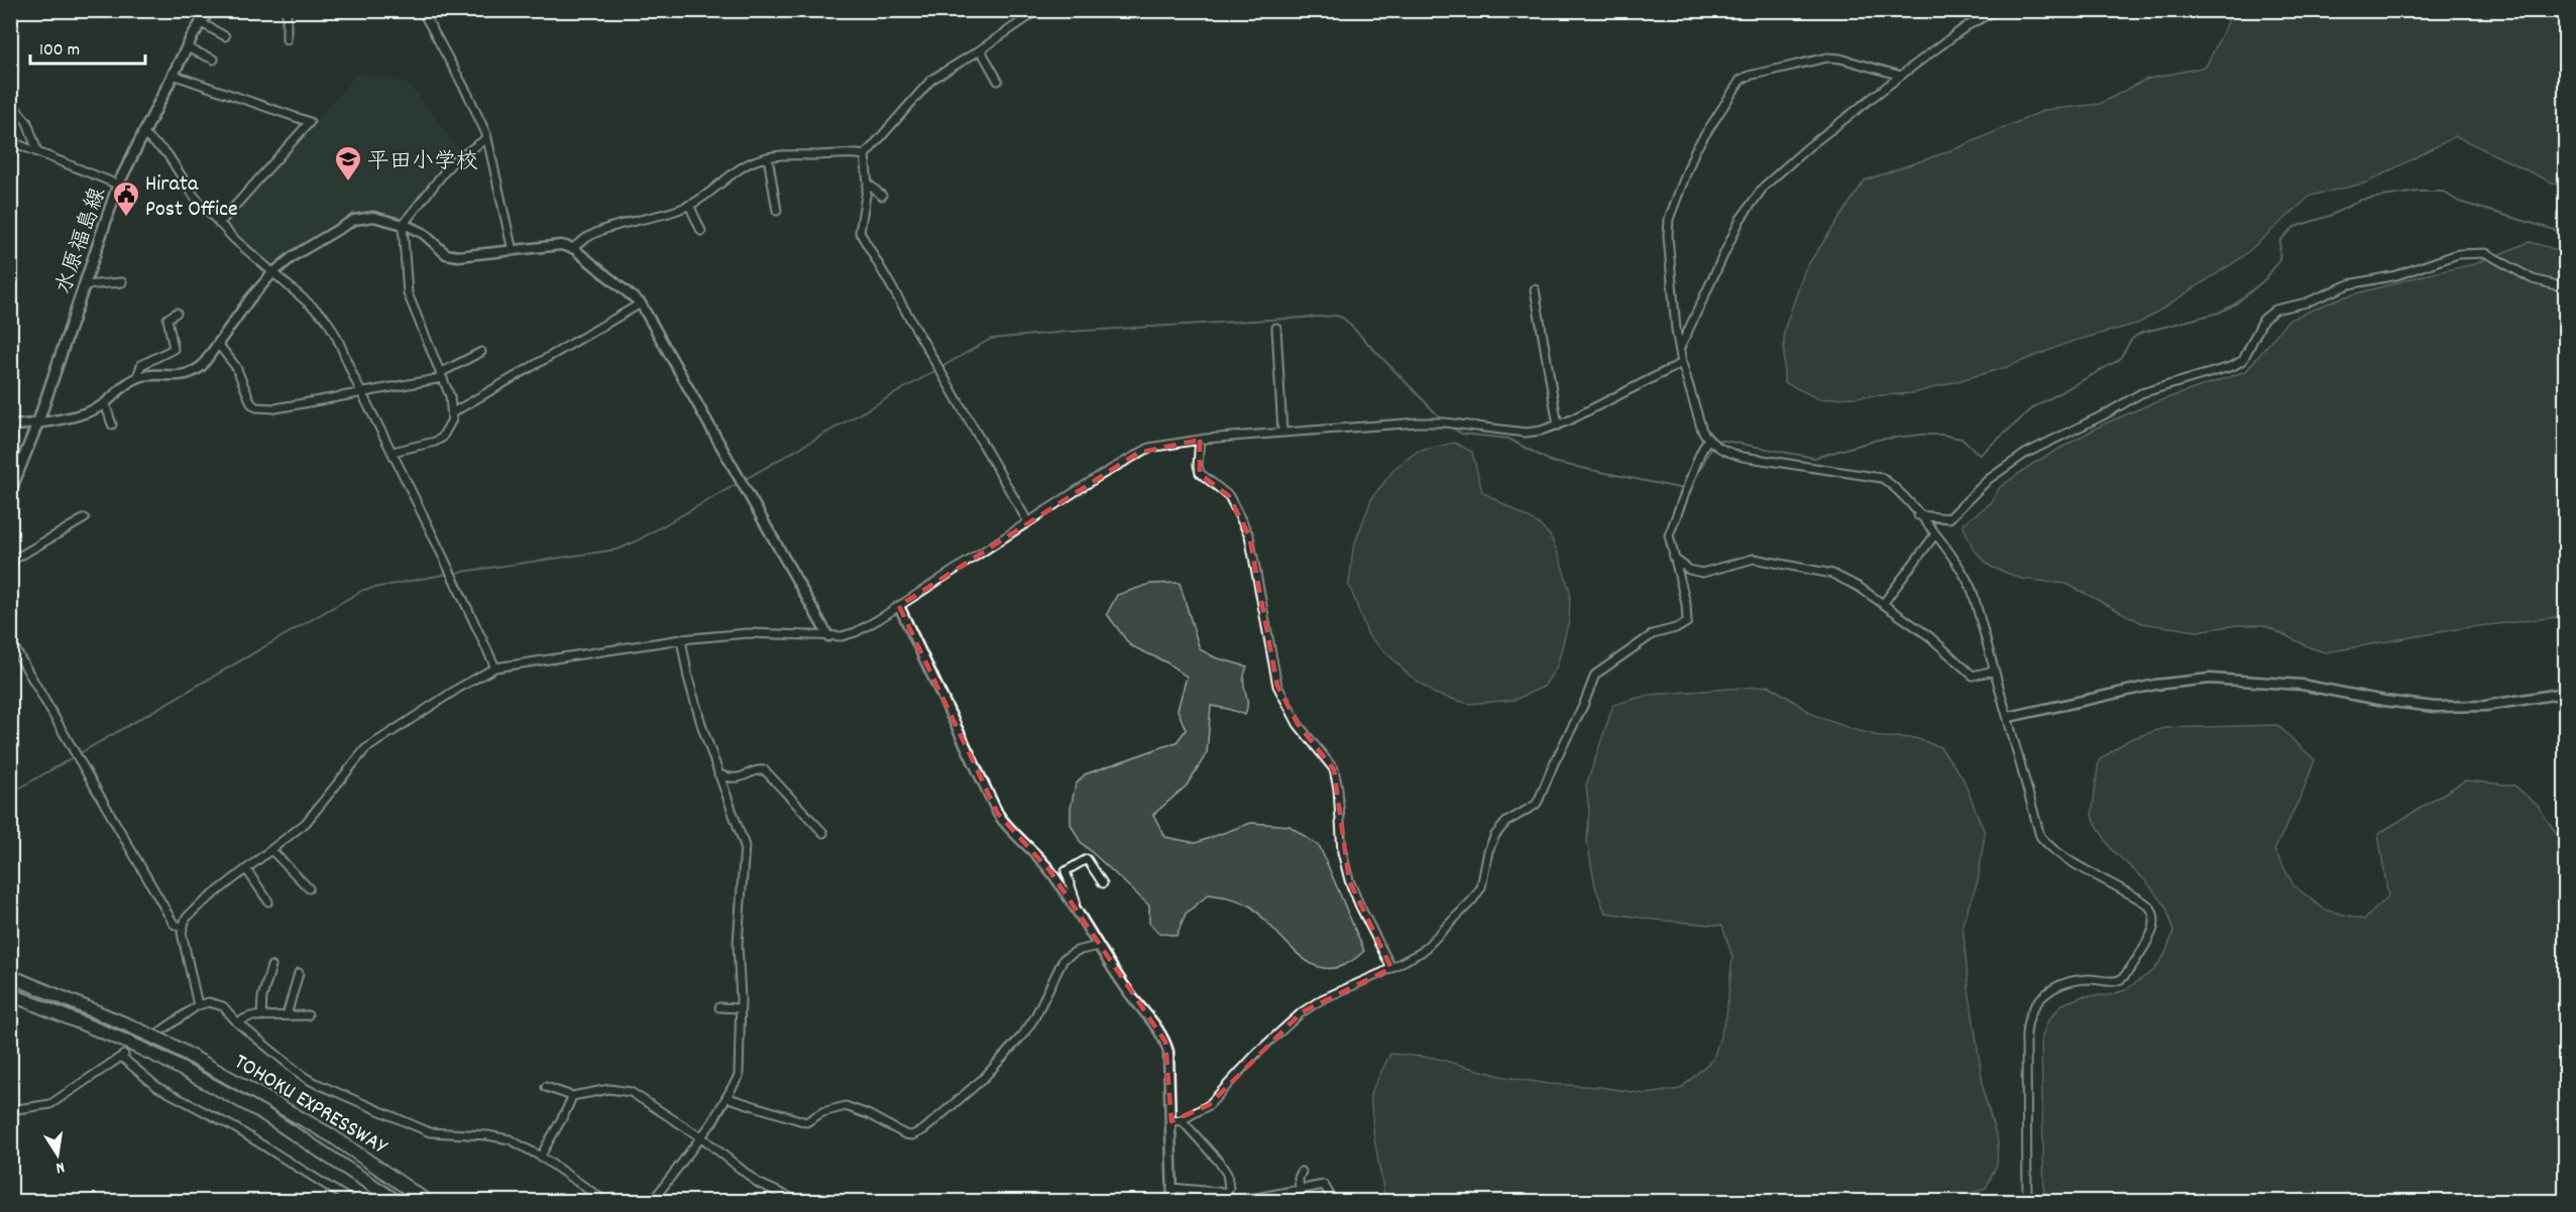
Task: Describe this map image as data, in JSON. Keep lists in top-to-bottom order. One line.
{"streets":{"highway":["TOHOKU EXPRESSWAY"],"main road":["水原福島線"]},"places":{"school or university":["平田小学校"],"public building":["Hirata Post Office"]},"scale_bar":"100 m","north":"bottom"}
